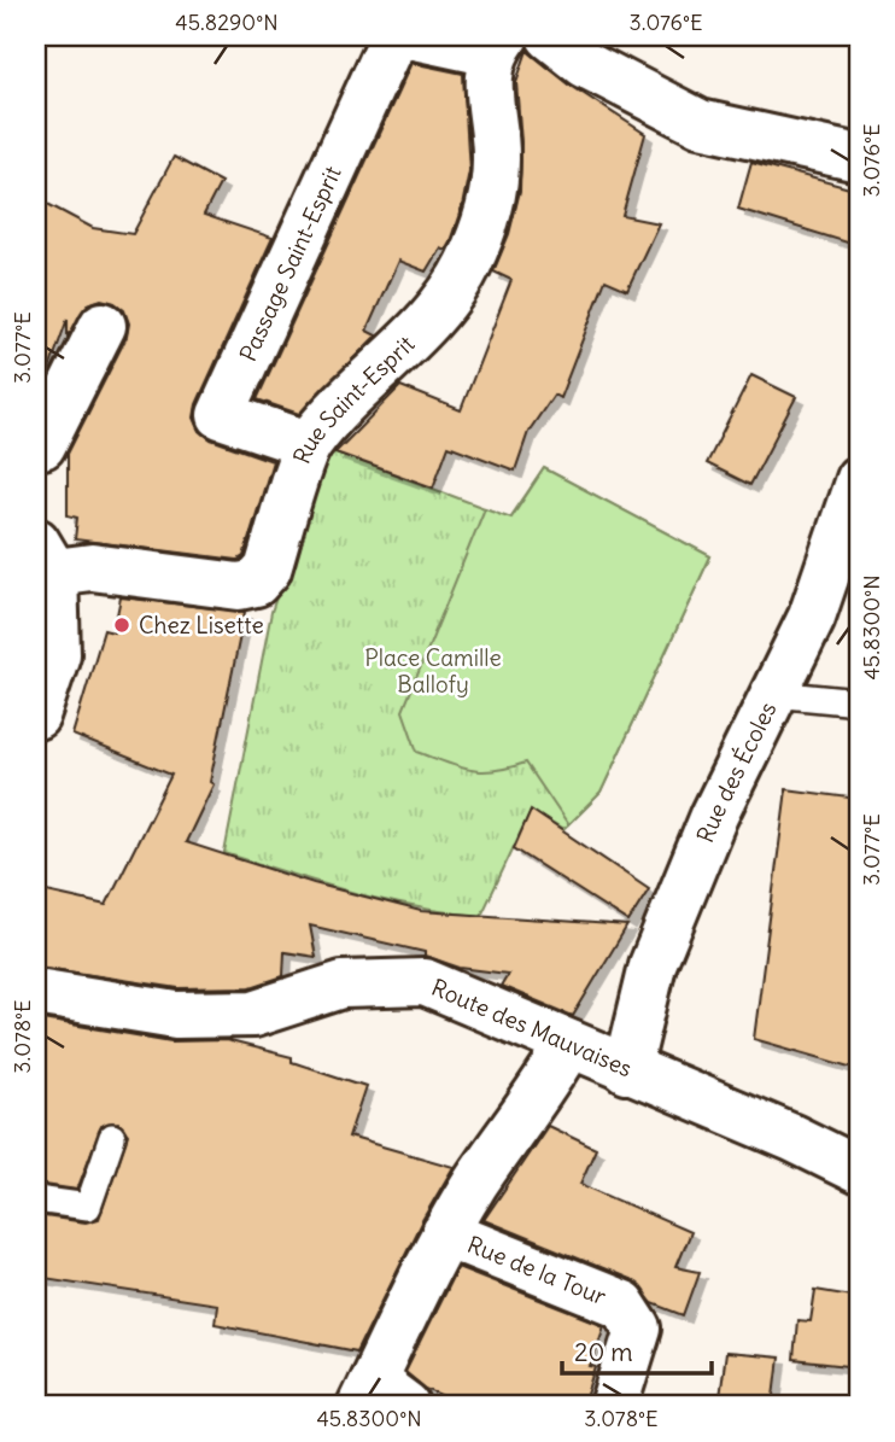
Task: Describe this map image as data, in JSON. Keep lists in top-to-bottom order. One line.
{"streets":{"street":["Passage Saint-Esprit","Rue Saint-Esprit","Rue des Écoles","Route des Mauvaises","Rue de la Tour"]},"crossings":[["Passage Saint-Esprit","Rue Saint-Esprit"],["Rue des Écoles","Route des Mauvaises"]],"parks":["Place Camille Ballofy"],"places":["Chez Lisette"],"scale_bar":"20 m","coordinates":["45.8290°N","3.076°E","3.077°E","45.8300°N","3.078°E"]}
